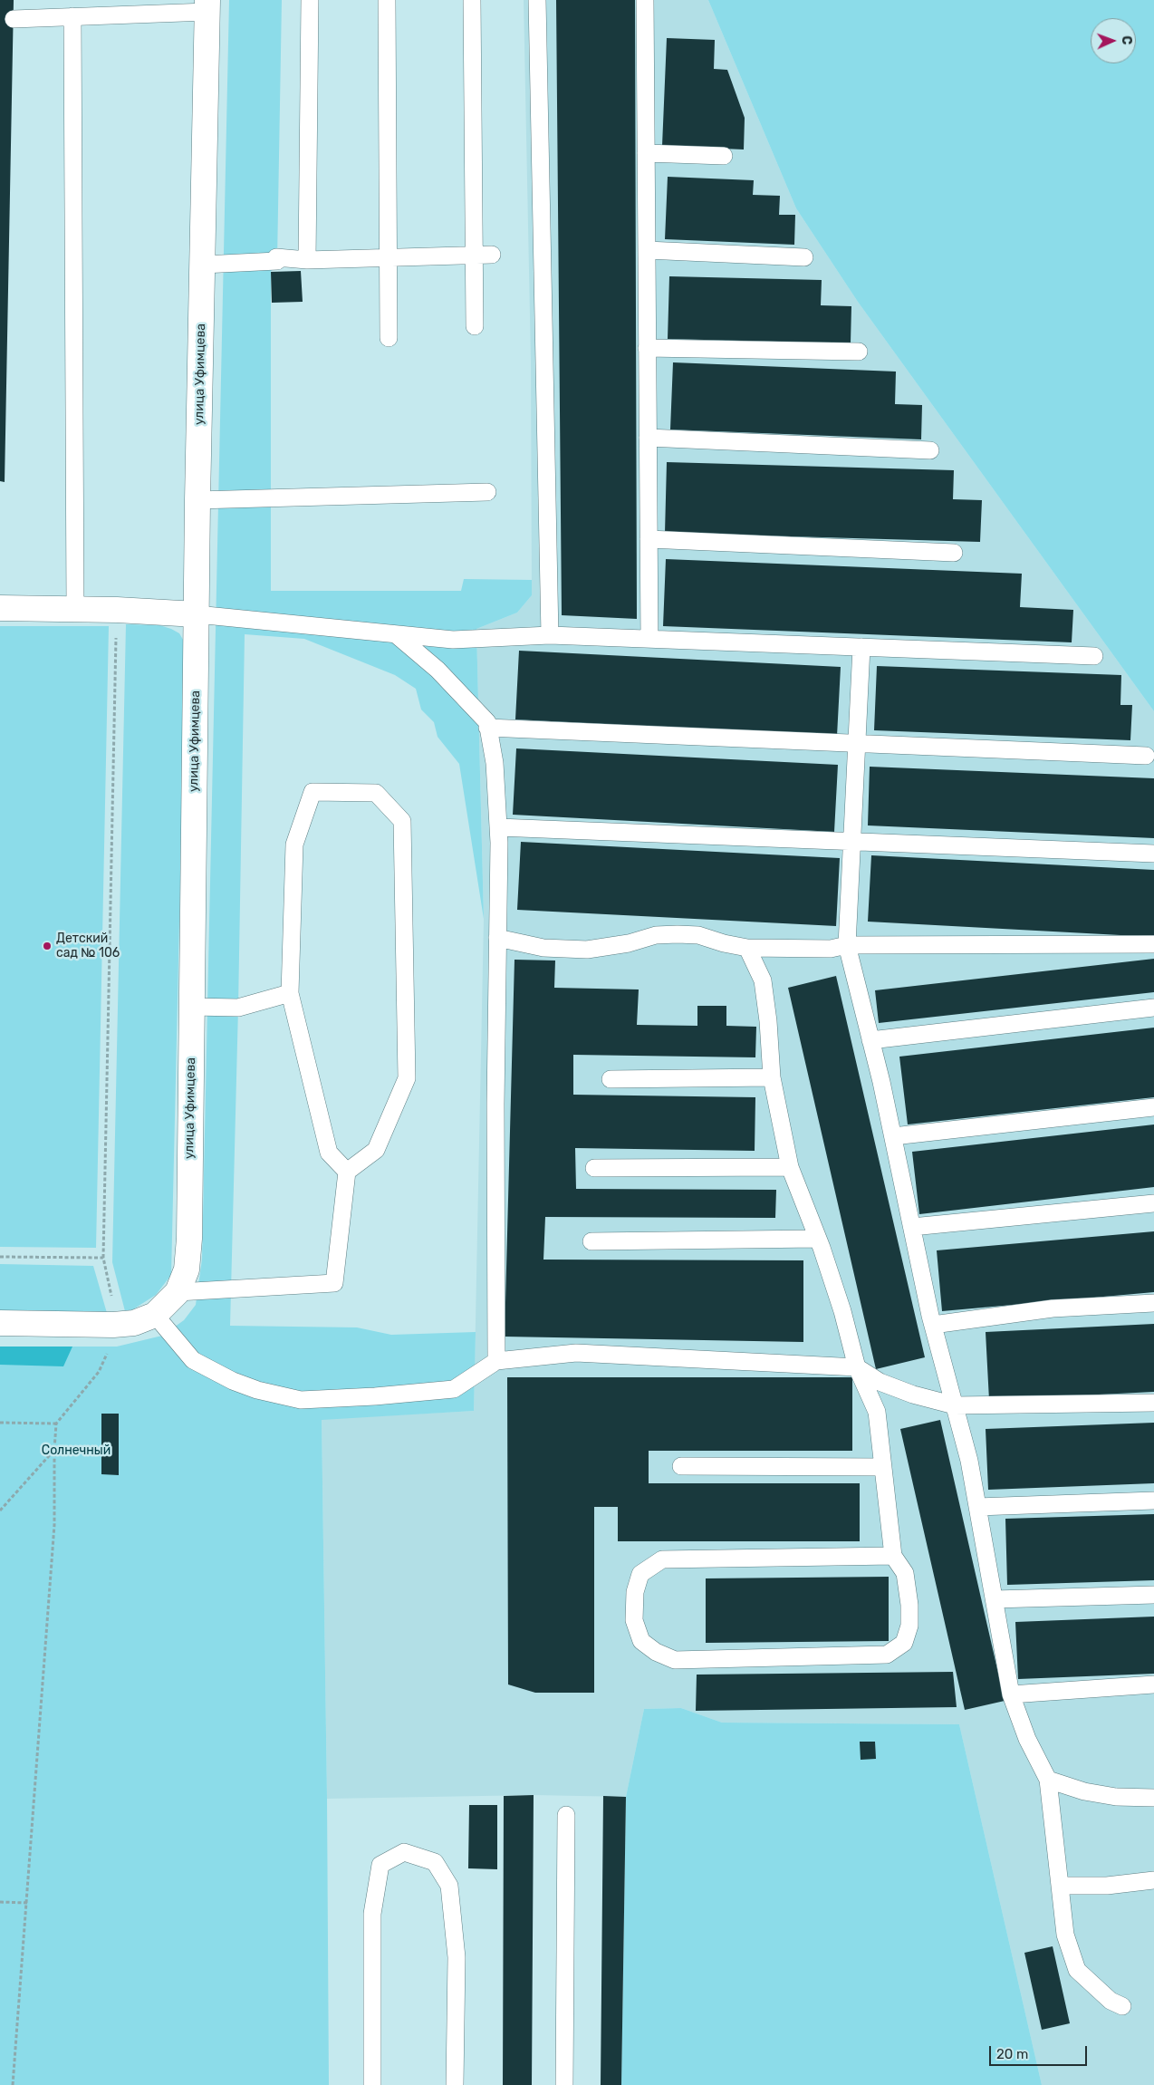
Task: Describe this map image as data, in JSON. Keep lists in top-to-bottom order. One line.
{"streets":{"street":["улица Уфимцева"]},"parks":["Солнечный"],"places":["Детский сад № 106"],"scale_bar":"20 m","north":"right"}
